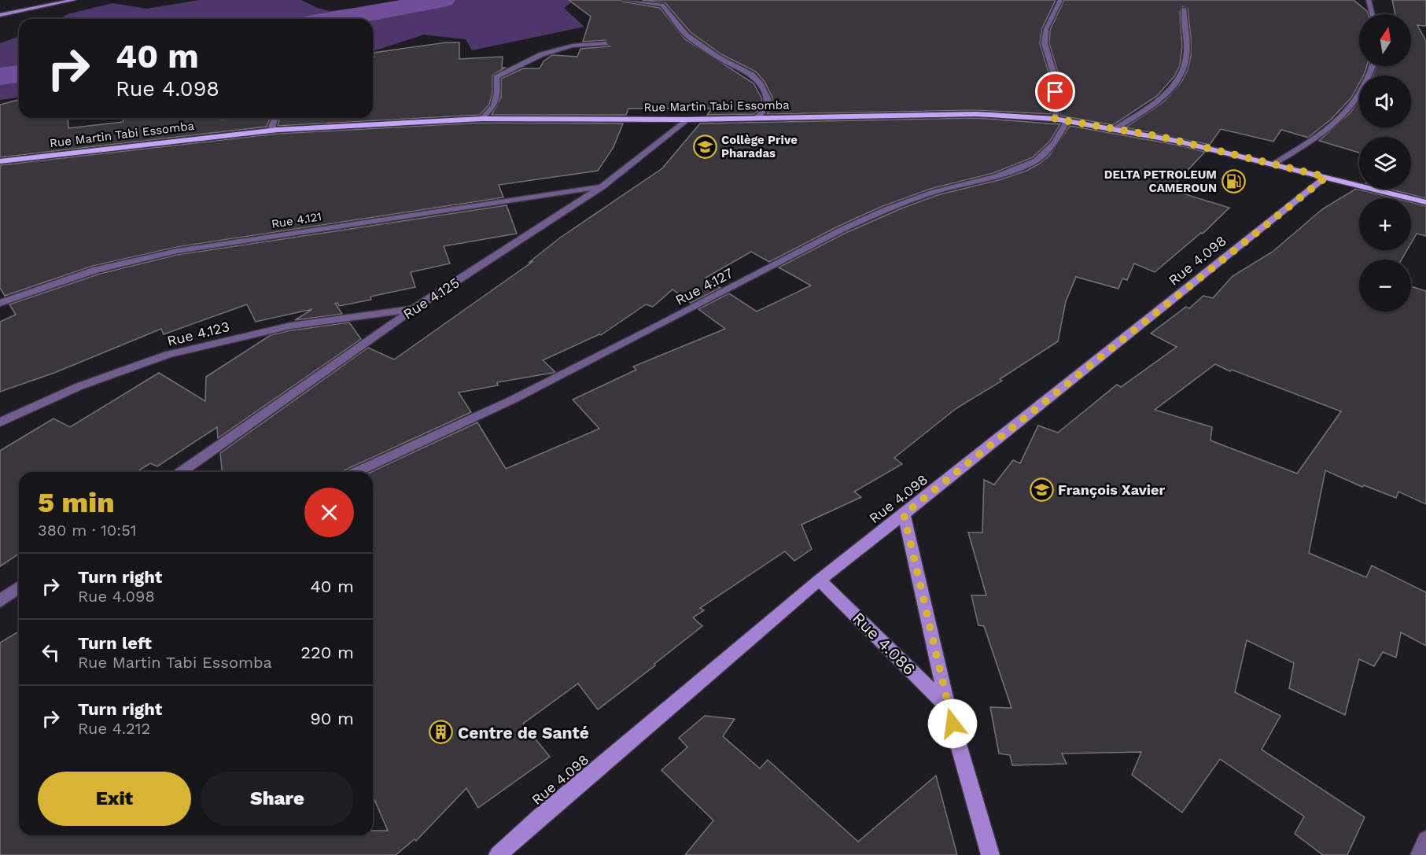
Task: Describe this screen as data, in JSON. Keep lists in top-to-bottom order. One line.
{"streets":{"main road":["Rue Martin Tabi Essomba","Rue 4.098","Rue 4.086"],"street":["Rue 4.121","Rue 4.127","Rue 4.125","Rue 4.123"]},"crossings":[["Rue Martin Tabi Essomba","Rue 4.098"],["Rue Martin Tabi Essomba","Rue 4.127"],["Rue Martin Tabi Essomba","Rue 4.125"],["Rue 4.121","Rue 4.125"],["Rue 4.098","Rue 4.086"],["Rue 4.125","Rue 4.123"]],"places":{"school or university":["Collège Prive Pharadas","François Xavier"],"fuel station":["DELTA PETROLEUM CAMEROUN"],"building":["Centre de Santé"]},"north":"top","page":{"map_buttons":["+","−"],"turn":["40 m","Rue 4.098"],"heading":["5 min","380 m · 10:51"],"list":[{"name":"Turn right","note":"Rue 4.098","value":"40 m"},{"name":"Turn left","note":"Rue Martin Tabi Essomba","value":"220 m"},{"name":"Turn right","note":"Rue 4.212","value":"90 m"}],"buttons":["Exit","Share"]}}
